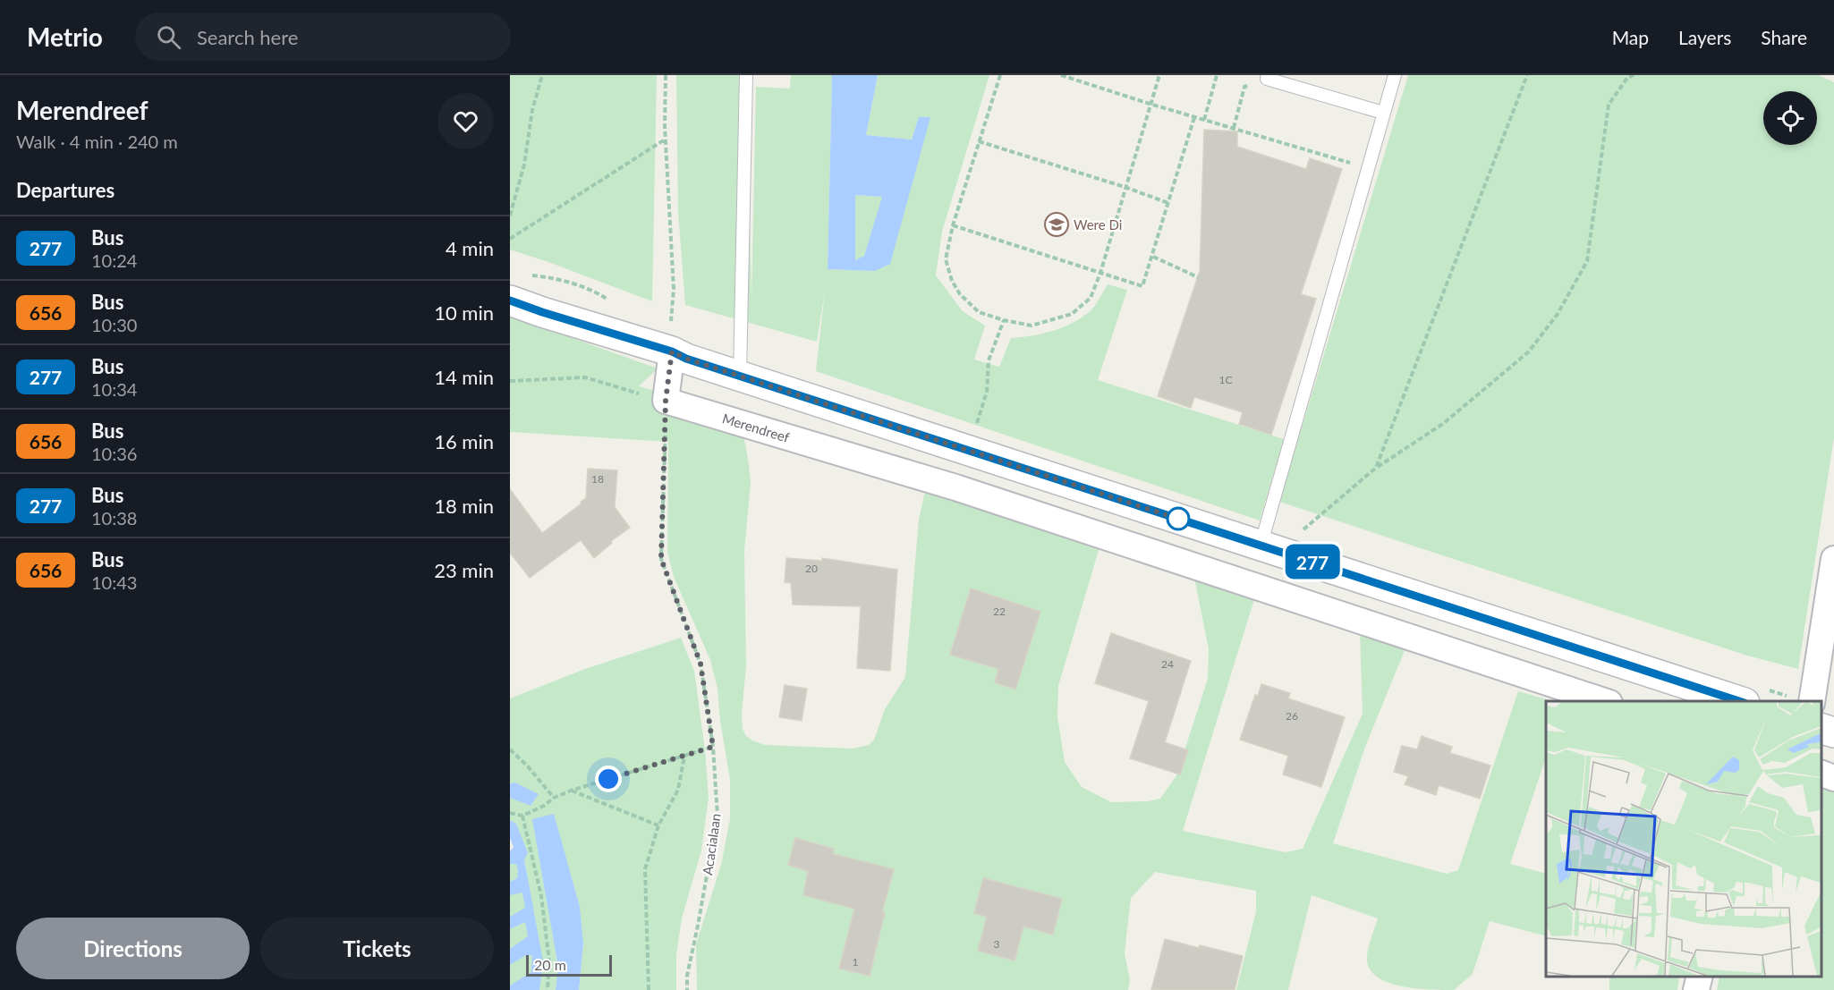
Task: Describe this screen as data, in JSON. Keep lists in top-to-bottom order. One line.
{"streets":{"street":["Merendreef"],"path":["Acacialaan"]},"crossings":[["Merendreef","Acacialaan"]],"places":{"school or university":["Were Di"]},"lines":["bus line 277"],"house_numbers":["1C","18","20","22","24","26","3","1"],"scale_bar":"20 m","page":{"header":"Metrio","search":"Search here","nav":["Map","Layers","Share"],"heading":[["Merendreef","Walk · 4 min · 240 m"],"Departures"],"on_map":"277","list":[{"mark":"277","name":"Bus","note":"10:24","value":"4 min"},{"mark":"656","name":"Bus","note":"10:30","value":"10 min"},{"mark":"277","name":"Bus","note":"10:34","value":"14 min"},{"mark":"656","name":"Bus","note":"10:36","value":"16 min"},{"mark":"277","name":"Bus","note":"10:38","value":"18 min"},{"mark":"656","name":"Bus","note":"10:43","value":"23 min"}],"buttons":["Directions","Tickets"],"scale":"20 m"}}
